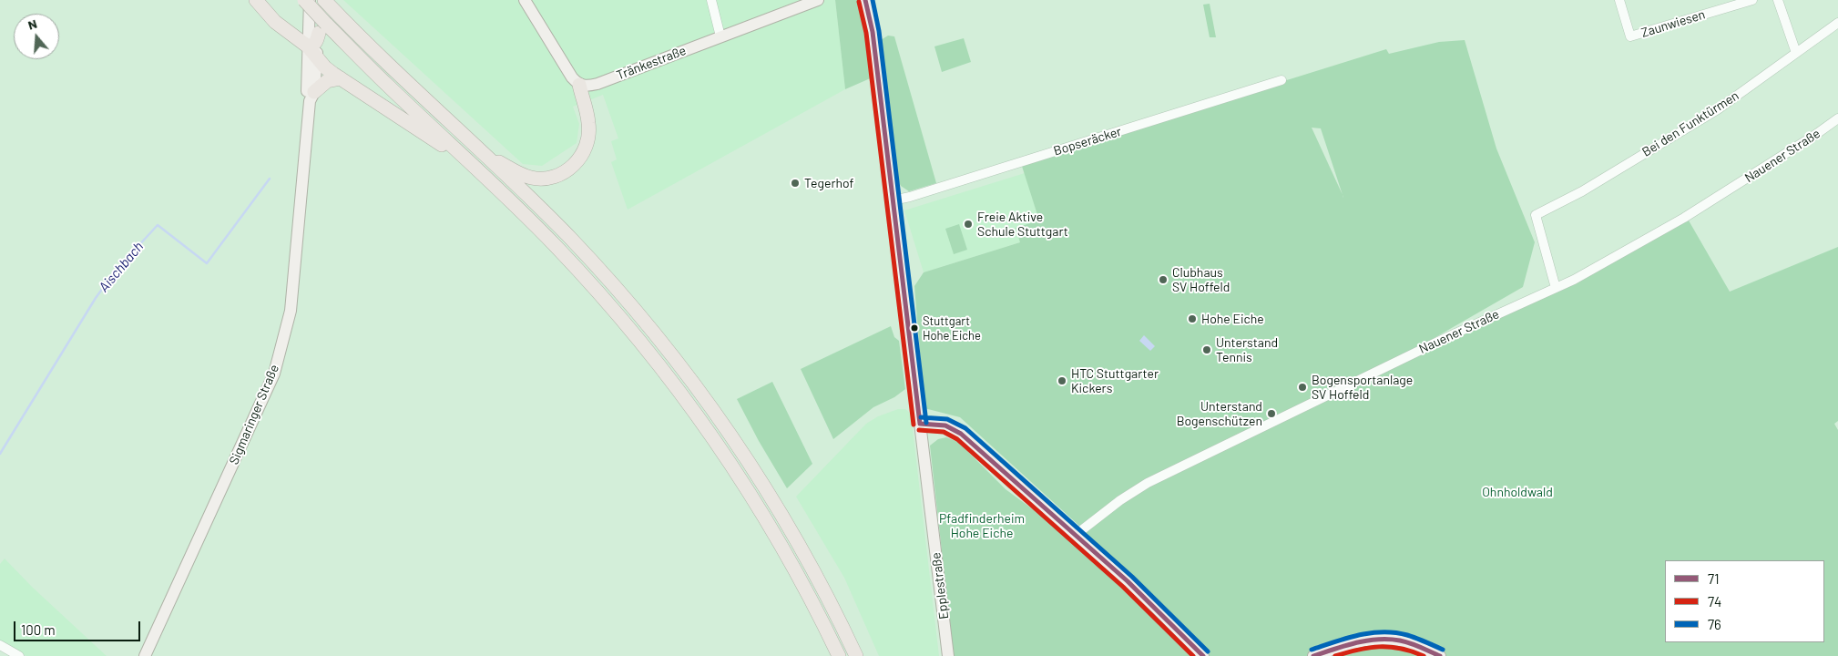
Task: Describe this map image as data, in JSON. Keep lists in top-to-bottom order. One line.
{"streets":{"main road":["Tränkestraße","Sigmaringer Straße","Epplestraße"],"street":["Zaunwiesen","Bei den Funktürmen","Bopseräcker","Nauener Straße"]},"crossings":[["Bei den Funktürmen","Nauener Straße"],["Bopseräcker","Epplestraße"]],"water":["Aischbach"],"parks":["Ohnholdwald","Pfadfinderheim Hohe Eiche"],"places":["Tegerhof","Freie Aktive Schule Stuttgart","Clubhaus SV Hoffeld","Hohe Eiche","Stuttgart Hohe Eiche","Unterstand Tennis","HTC Stuttgarter Kickers","Bogensportanlage SV Hoffeld","Unterstand Bogenschützen"],"lines":["transit line 71","transit line 76","transit line 74"],"legend":["71","74","76"],"scale_bar":"100 m","north":"top"}
